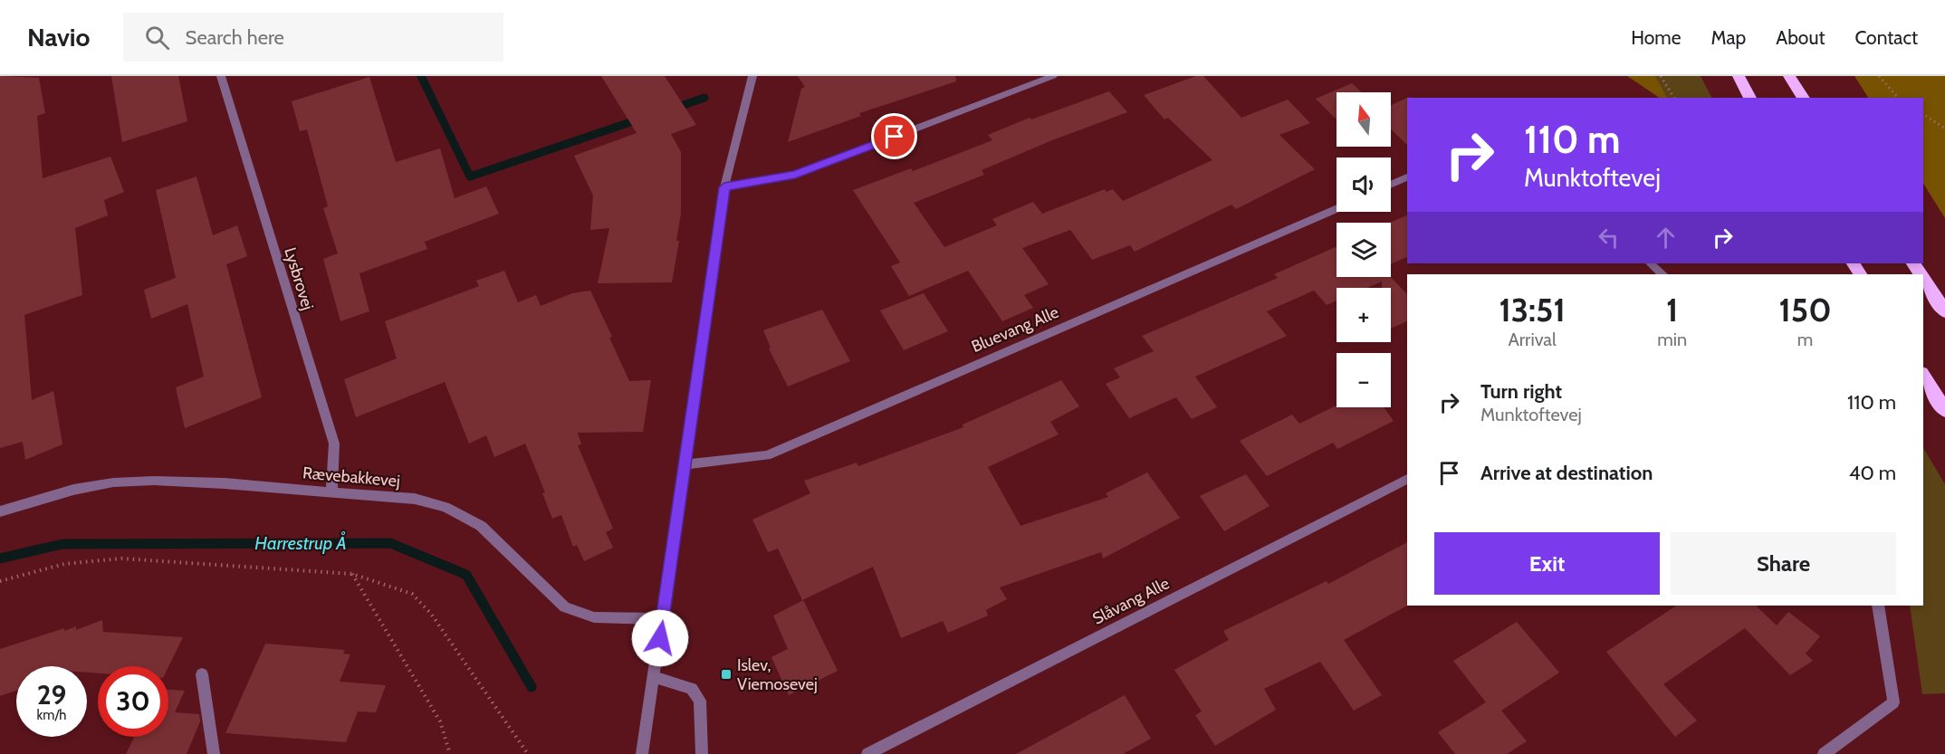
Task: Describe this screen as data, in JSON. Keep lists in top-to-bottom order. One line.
{"streets":{"street":["Lysbrovej","Bluevang Alle","Rævebakkevej","Slåvang Alle"]},"crossings":[["Lysbrovej","Rævebakkevej"]],"water":["Harrestrup Å"],"places":{"transit":["Islev, Viemosevej"]},"north":"top","page":{"header":"Navio","search":"Search here","nav":["Home","Map","About","Contact"],"map_buttons":["+","−"],"turn":["110 m","Munktoftevej"],"eta":["13:51","Arrival","1","min","150","m"],"list":[{"name":"Turn right","note":"Munktoftevej","value":"110 m"},{"name":"Arrive at destination","value":"40 m"}],"buttons":["Exit","Share"],"speed":"29 km/h","limit":"30"}}
